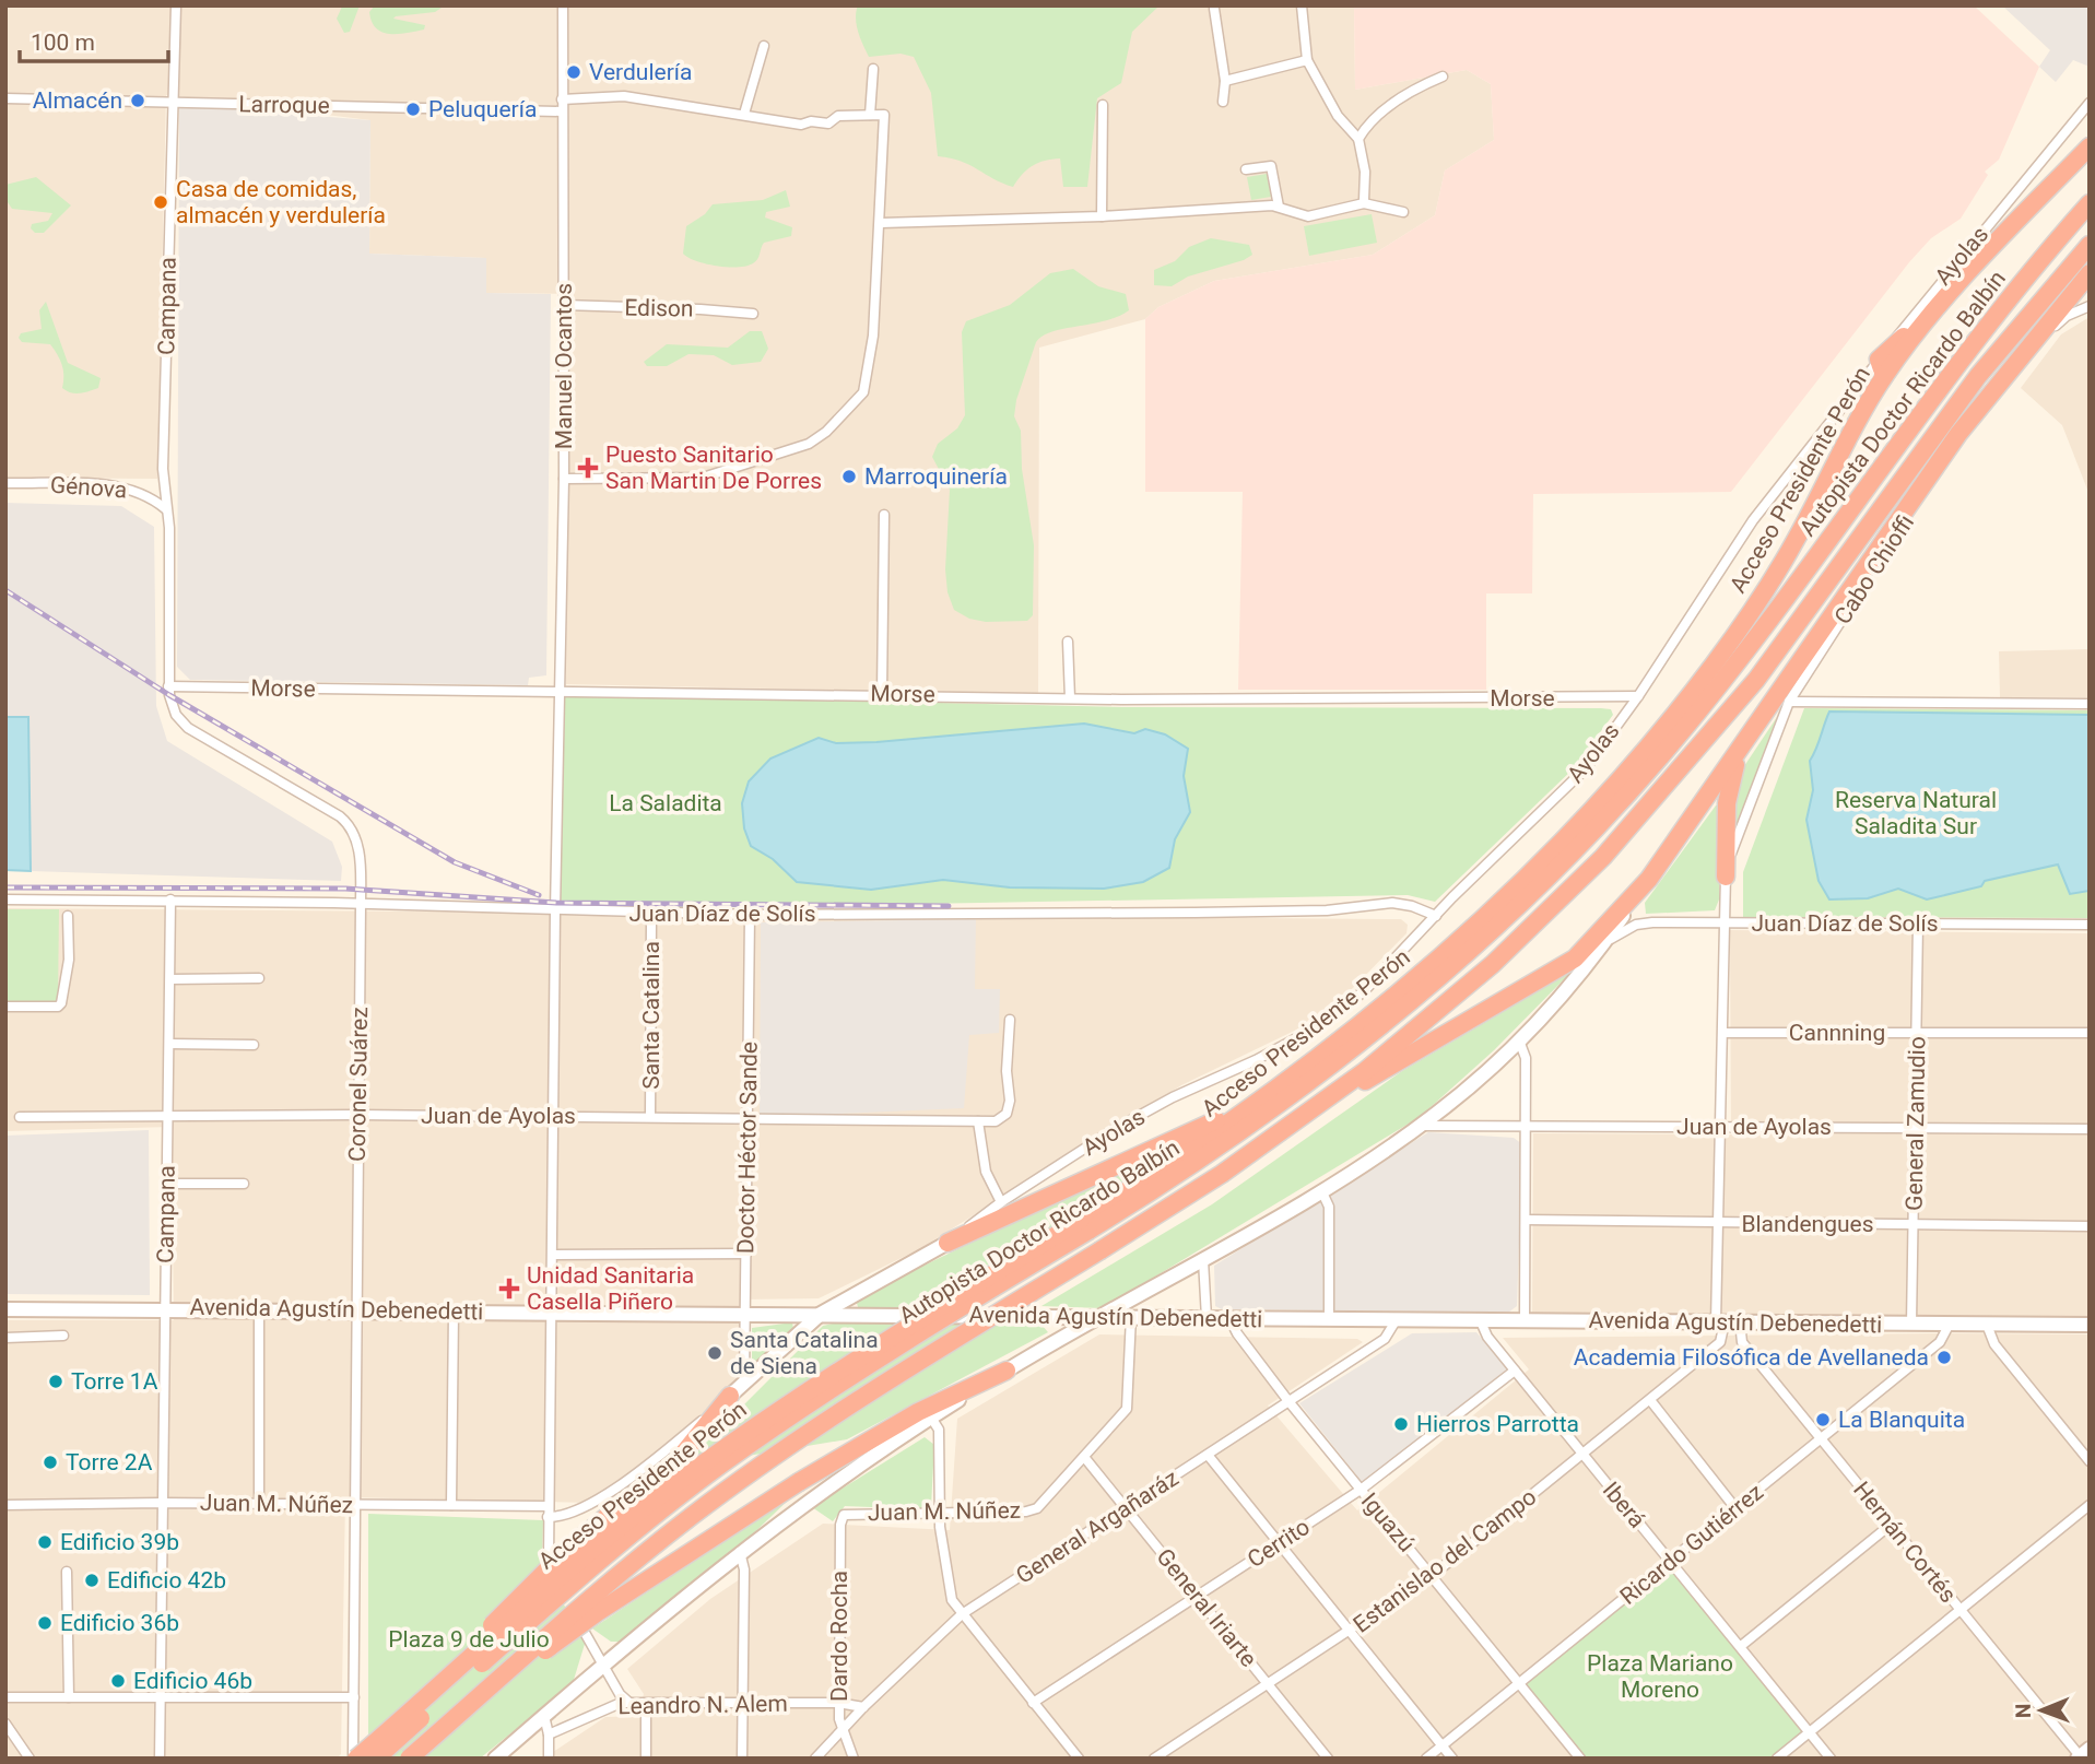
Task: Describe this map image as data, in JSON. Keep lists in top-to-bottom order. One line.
{"streets":{"highway":["Autopista Doctor Ricardo Balbín","Acceso Presidente Perón"],"main road":["Avenida Agustín Debenedetti"],"street":["Larroque","Ayolas","Campana","Edison","Manuel Ocantos","Génova","Cabo Chioffi","Morse","Juan Díaz de Solís","Santa Catalina","Cannning","Coronel Suárez","Juan de Ayolas","General Zamudio","Doctor Héctor Sande","Blandengues","Juan M. Núñez","Iberá","Iguazú","General Argañaráz","Hernán Cortés","Cerrito","Ricardo Gutiérrez","Estanislao del Campo","General Iriarte","Dardo Rocha","Leandro N. Alem"]},"crossings":[["Larroque","Campana"],["Larroque","Manuel Ocantos"],["Ayolas","Acceso Presidente Perón"],["Ayolas","Morse"],["Ayolas","Juan Díaz de Solís"],["Campana","Génova"],["Campana","Juan Díaz de Solís"],["Campana","Coronel Suárez"],["Campana","Juan de Ayolas"],["Campana","Avenida Agustín Debenedetti"],["Campana","Juan M. Núñez"],["Edison","Manuel Ocantos"],["Manuel Ocantos","Morse"],["Manuel Ocantos","Juan Díaz de Solís"],["Manuel Ocantos","Juan de Ayolas"],["Manuel Ocantos","Avenida Agustín Debenedetti"],["Manuel Ocantos","Juan M. Núñez"],["Autopista Doctor Ricardo Balbín","Acceso Presidente Perón"],["Acceso Presidente Perón","Coronel Suárez"],["Génova","Coronel Suárez"],["Cabo Chioffi","Hernán Cortés"],["Morse","Coronel Suárez"],["Juan Díaz de Solís","Santa Catalina"],["Juan Díaz de Solís","Coronel Suárez"],["Juan Díaz de Solís","General Zamudio"],["Juan Díaz de Solís","Doctor Héctor Sande"],["Juan Díaz de Solís","Hernán Cortés"],["Santa Catalina","Juan de Ayolas"],["Cannning","General Zamudio"],["Cannning","Hernán Cortés"],["Coronel Suárez","Juan de Ayolas"],["Coronel Suárez","Avenida Agustín Debenedetti"],["Coronel Suárez","Juan M. Núñez"],["Juan de Ayolas","General Zamudio"],["Juan de Ayolas","Doctor Héctor Sande"],["Juan de Ayolas","Hernán Cortés"],["General Zamudio","Blandengues"],["General Zamudio","Avenida Agustín Debenedetti"],["Doctor Héctor Sande","Avenida Agustín Debenedetti"],["Blandengues","Hernán Cortés"],["Avenida Agustín Debenedetti","Juan M. Núñez"],["Avenida Agustín Debenedetti","Iberá"],["Avenida Agustín Debenedetti","Iguazú"],["Avenida Agustín Debenedetti","General Argañaráz"],["Avenida Agustín Debenedetti","Hernán Cortés"],["Avenida Agustín Debenedetti","Ricardo Gutiérrez"],["Juan M. Núñez","General Iriarte"],["Juan M. Núñez","Dardo Rocha"],["Iberá","Cerrito"],["Iberá","Ricardo Gutiérrez"],["Iberá","Estanislao del Campo"],["Iguazú","General Argañaráz"],["Iguazú","Cerrito"],["Iguazú","Ricardo Gutiérrez"],["Iguazú","Estanislao del Campo"],["General Argañaráz","General Iriarte"],["General Argañaráz","Dardo Rocha"],["General Argañaráz","Leandro N. Alem"],["Hernán Cortés","Ricardo Gutiérrez"],["Hernán Cortés","Estanislao del Campo"],["Cerrito","General Iriarte"],["Estanislao del Campo","General Iriarte"],["Dardo Rocha","Leandro N. Alem"]],"parks":["Reserva Natural Saladita Sur","La Saladita","Plaza 9 de Julio","Plaza Mariano Moreno"],"places":{"other":["Verdulería","Almacén","Peluquería","Casa de comidas, almacén y verdulería","Marroquinería","Santa Catalina de Siena","Academia Filosófica de Avellaneda","Torre 1A","La Blanquita","Hierros Parrotta","Torre 2A","Edificio 39b","Edificio 42b","Edificio 36b","Edificio 46b"],"health":["Puesto Sanitario San Martin De Porres","Unidad Sanitaria Casella Piñero"]},"scale_bar":"100 m","north":"left"}
